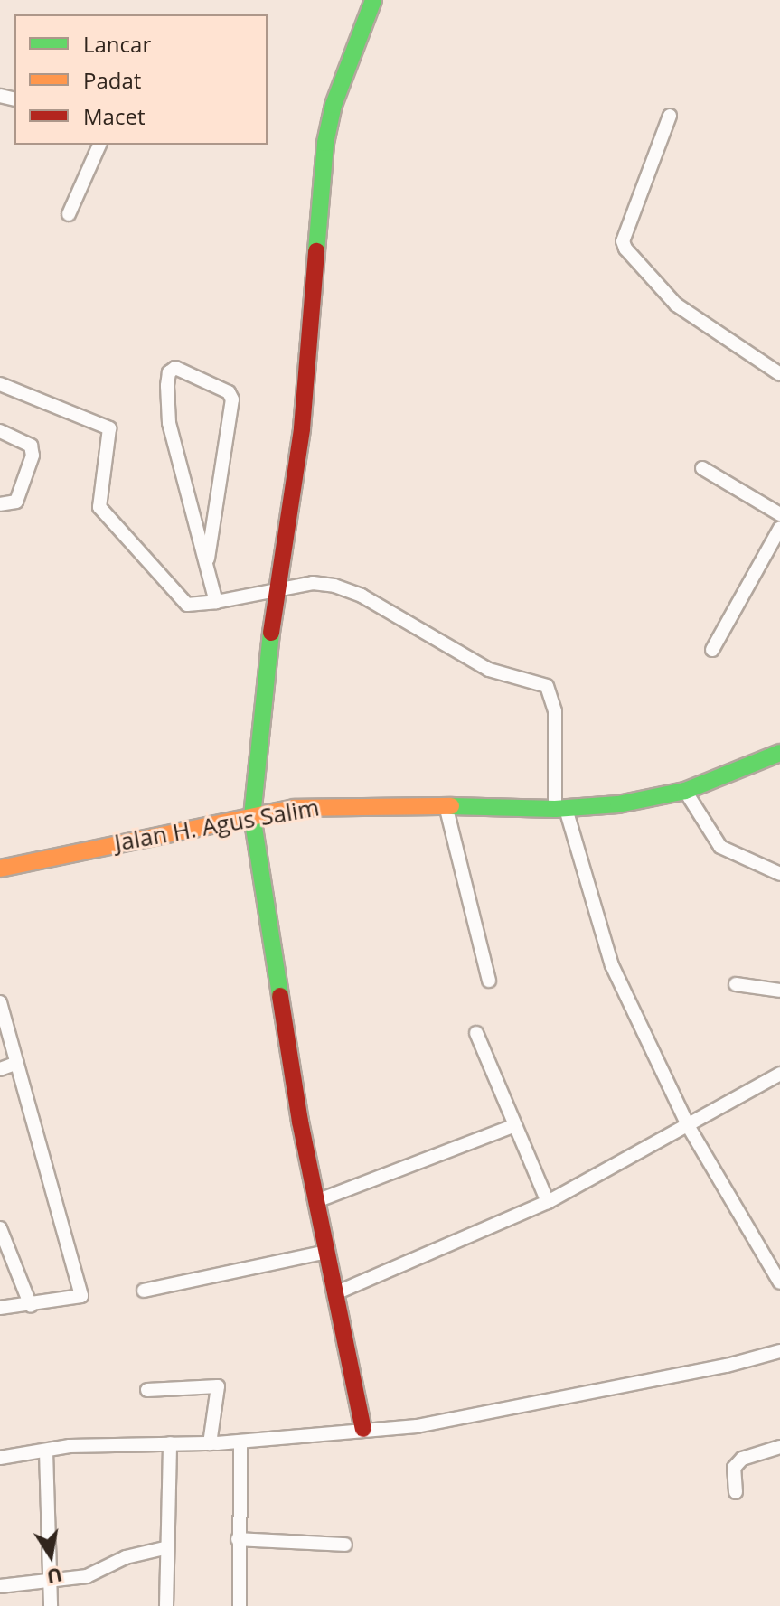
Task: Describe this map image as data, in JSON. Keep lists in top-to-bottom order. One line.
{"streets":{"street":["Jalan H. Agus Salim"]},"legend":["Lancar","Padat","Macet"],"north":"bottom"}
